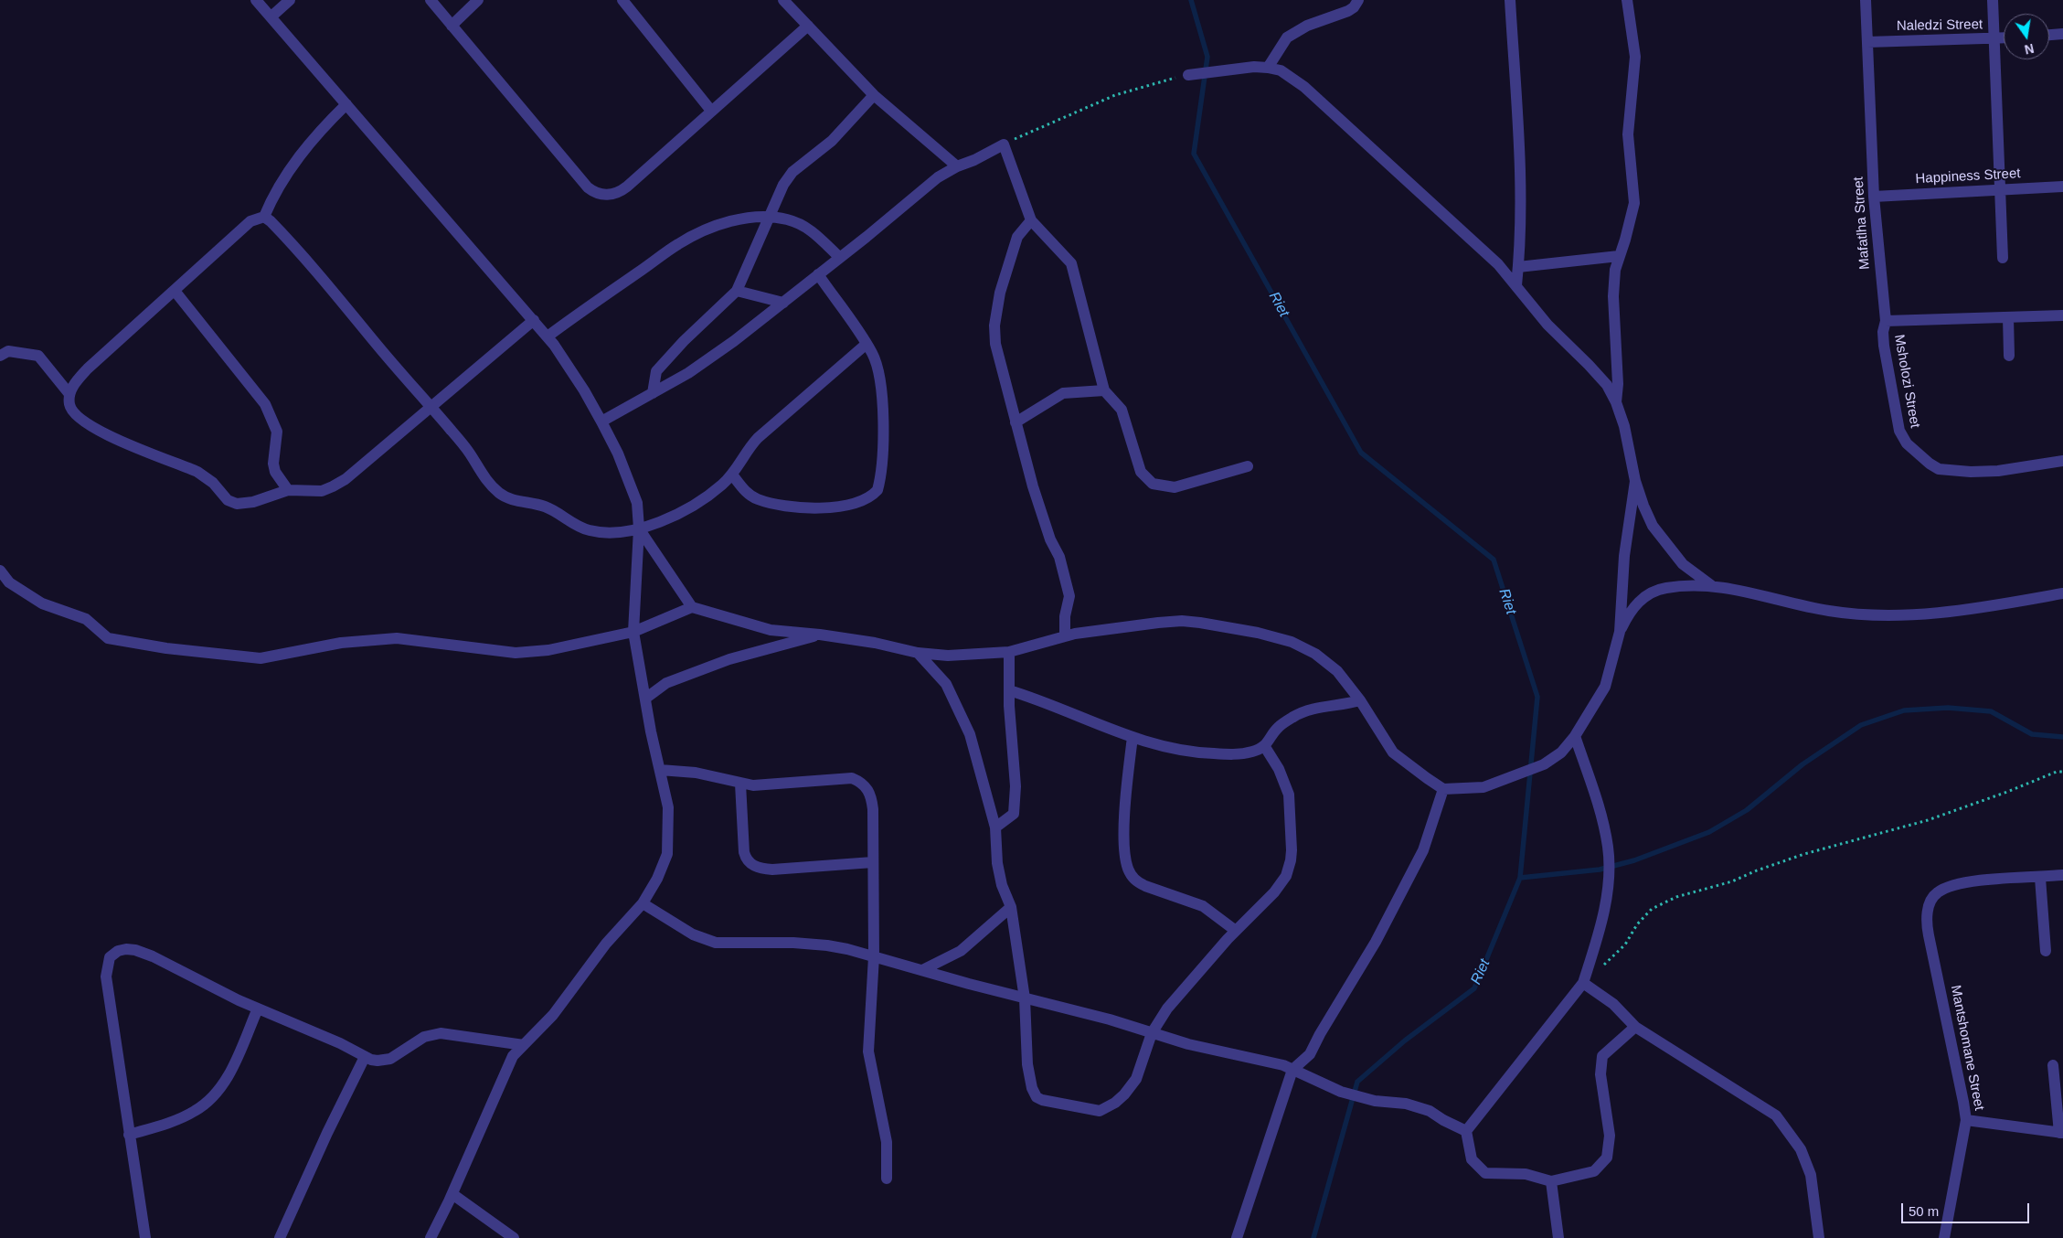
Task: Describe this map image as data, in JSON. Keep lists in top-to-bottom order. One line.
{"streets":{"street":["Naledzi Street","Happiness Street","Mafatlha Street","Msholozi Street","Mantshomane Street"]},"crossings":[["Naledzi Street","Mafatlha Street"],["Happiness Street","Mafatlha Street"],["Mafatlha Street","Msholozi Street"]],"water":["Riet"],"scale_bar":"50 m","north":"bottom"}
